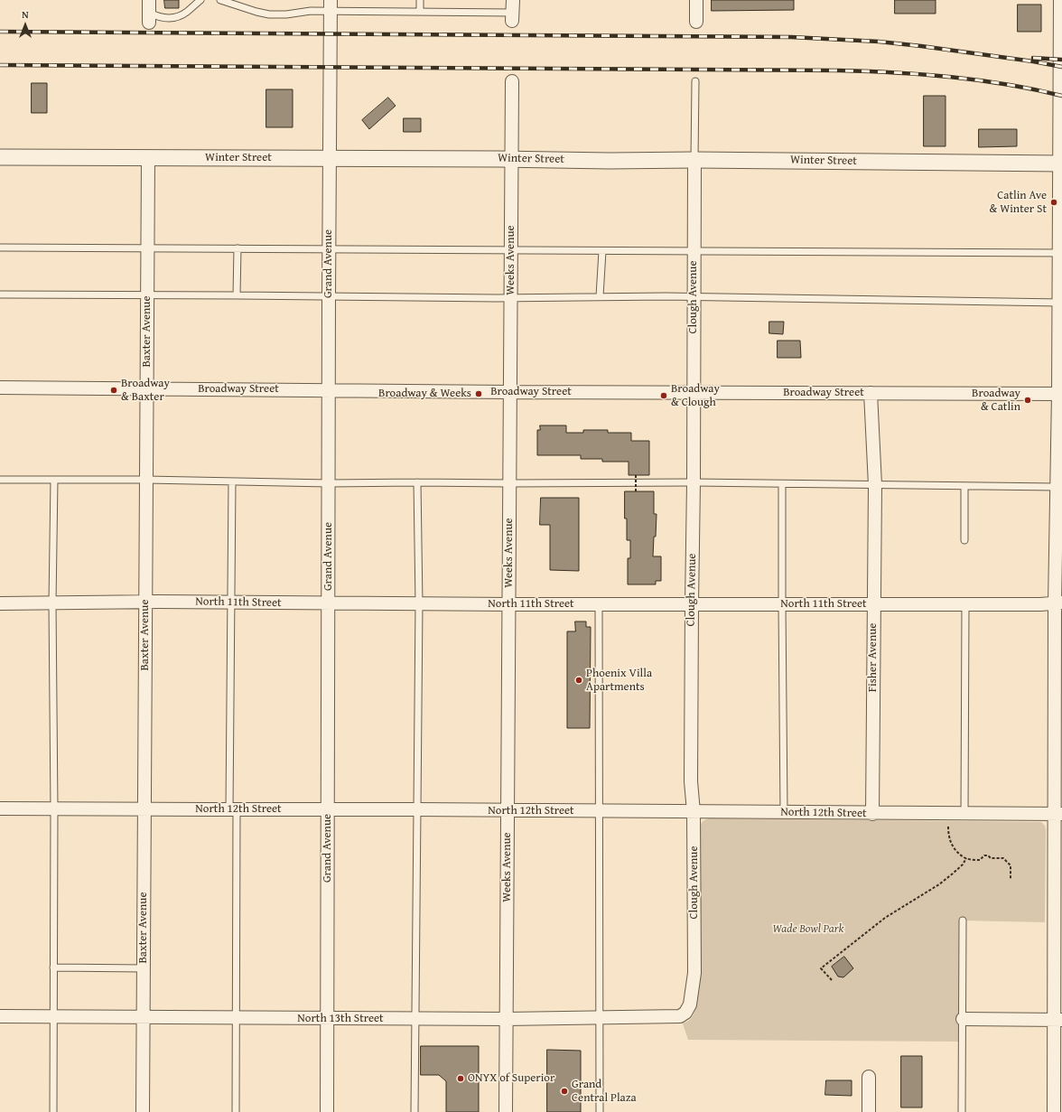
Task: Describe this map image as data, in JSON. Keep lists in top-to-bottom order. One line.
{"streets":{"street":["Winter Street","Weeks Avenue","Grand Avenue","Clough Avenue","Baxter Avenue","Broadway Street","North 11th Street","Fisher Avenue","North 12th Street","North 13th Street"]},"crossings":[["Winter Street","Weeks Avenue"],["Winter Street","Grand Avenue"],["Winter Street","Clough Avenue"],["Winter Street","Baxter Avenue"],["Weeks Avenue","Broadway Street"],["Weeks Avenue","North 11th Street"],["Weeks Avenue","North 12th Street"],["Weeks Avenue","North 13th Street"],["Grand Avenue","Broadway Street"],["Grand Avenue","North 11th Street"],["Grand Avenue","North 12th Street"],["Grand Avenue","North 13th Street"],["Clough Avenue","Broadway Street"],["Clough Avenue","North 11th Street"],["Clough Avenue","North 12th Street"],["Clough Avenue","North 13th Street"],["Baxter Avenue","Broadway Street"],["Baxter Avenue","North 11th Street"],["Baxter Avenue","North 12th Street"],["Baxter Avenue","North 13th Street"],["Broadway Street","Fisher Avenue"],["North 11th Street","Fisher Avenue"],["Fisher Avenue","North 12th Street"]],"parks":["Wade Bowl Park"],"places":["Catlin Ave & Winter St","Broadway & Baxter","Broadway & Weeks","Broadway & Clough","Broadway & Catlin","Phoenix Villa Apartments","ONYX of Superior","Grand Central Plaza"],"north":"top"}
